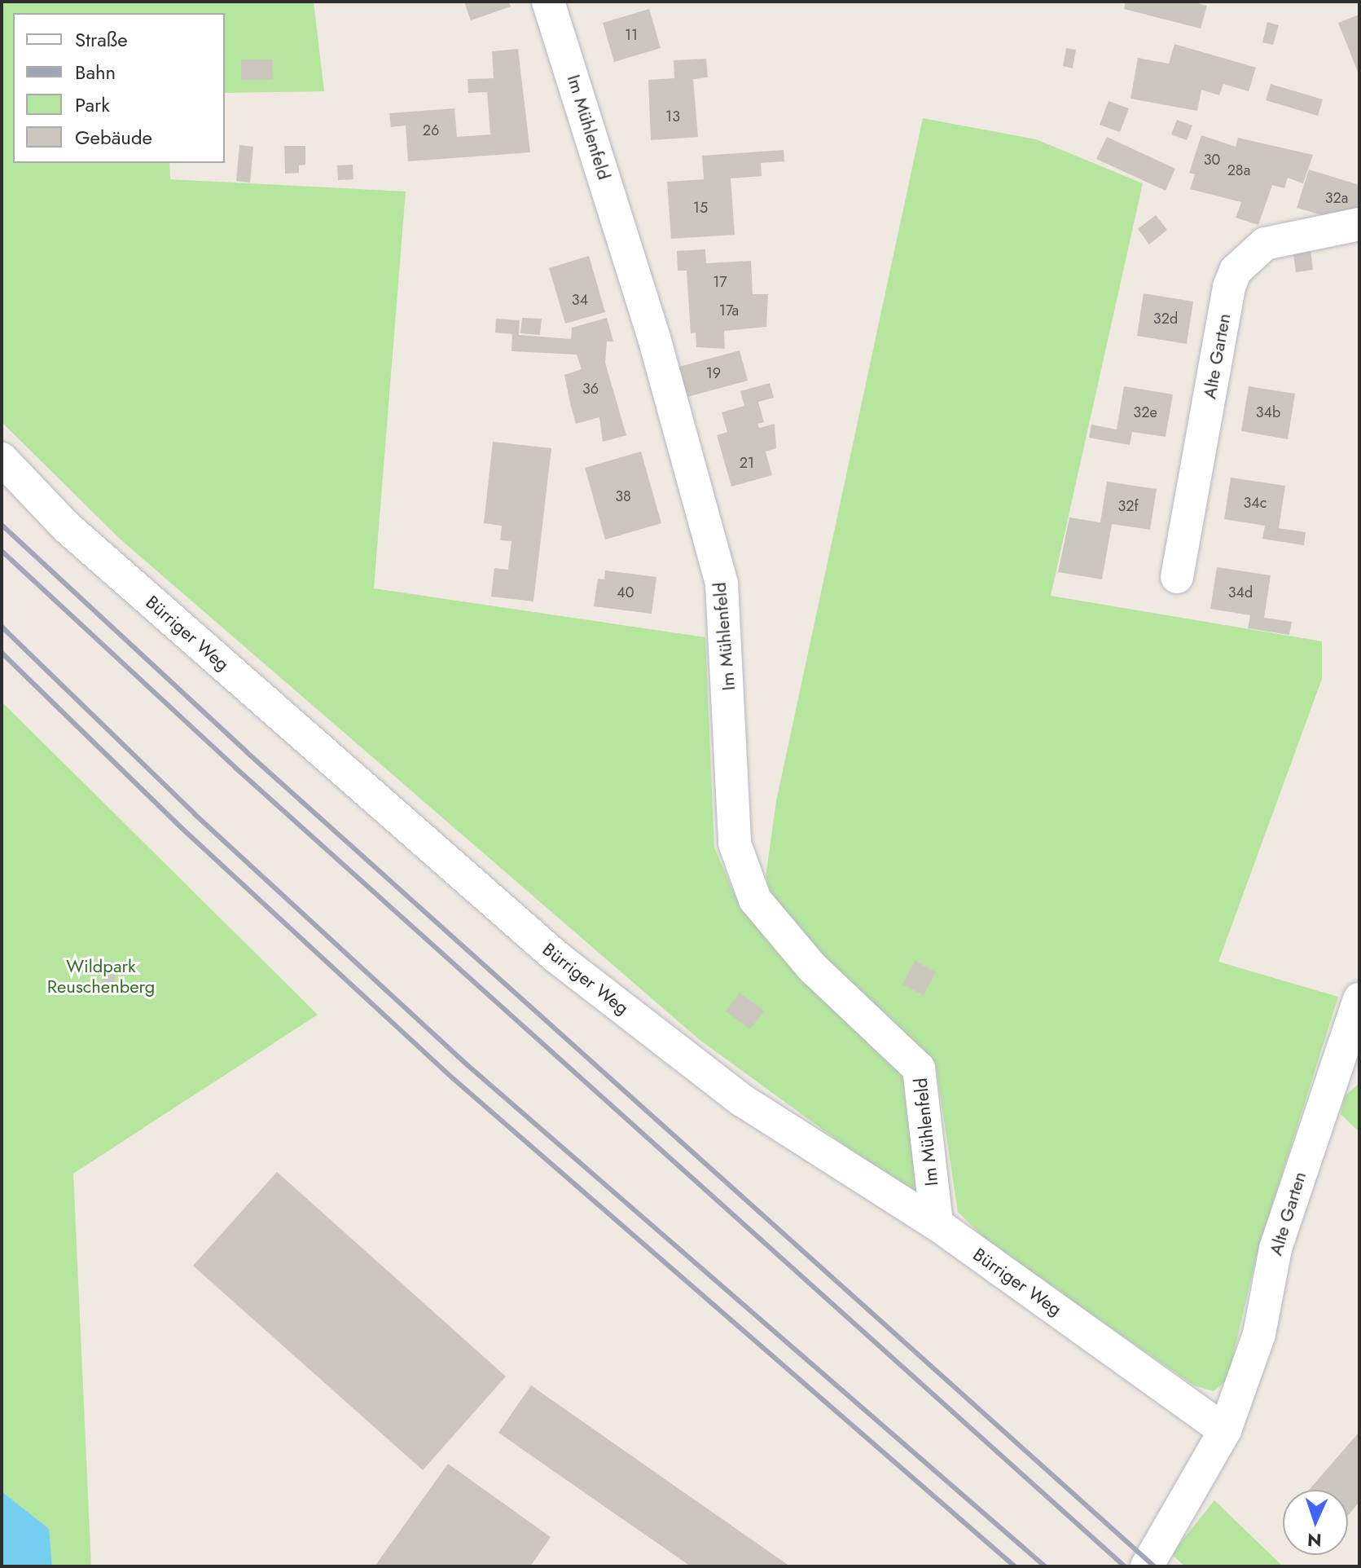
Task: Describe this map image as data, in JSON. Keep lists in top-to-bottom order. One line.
{"streets":{"street":["Im Mühlenfeld","Alte Garten","Bürriger Weg"]},"crossings":[["Im Mühlenfeld","Bürriger Weg"],["Alte Garten","Bürriger Weg"]],"parks":["Wildpark Reuschenberg"],"house_numbers":["11","13","26","30","28a","32a","15","17","34","17a","32d","19","36","32e","34b","21","38","34c","32f","40","34d"],"legend":["Straße","Bahn","Park","Gebäude"],"north":"bottom"}
